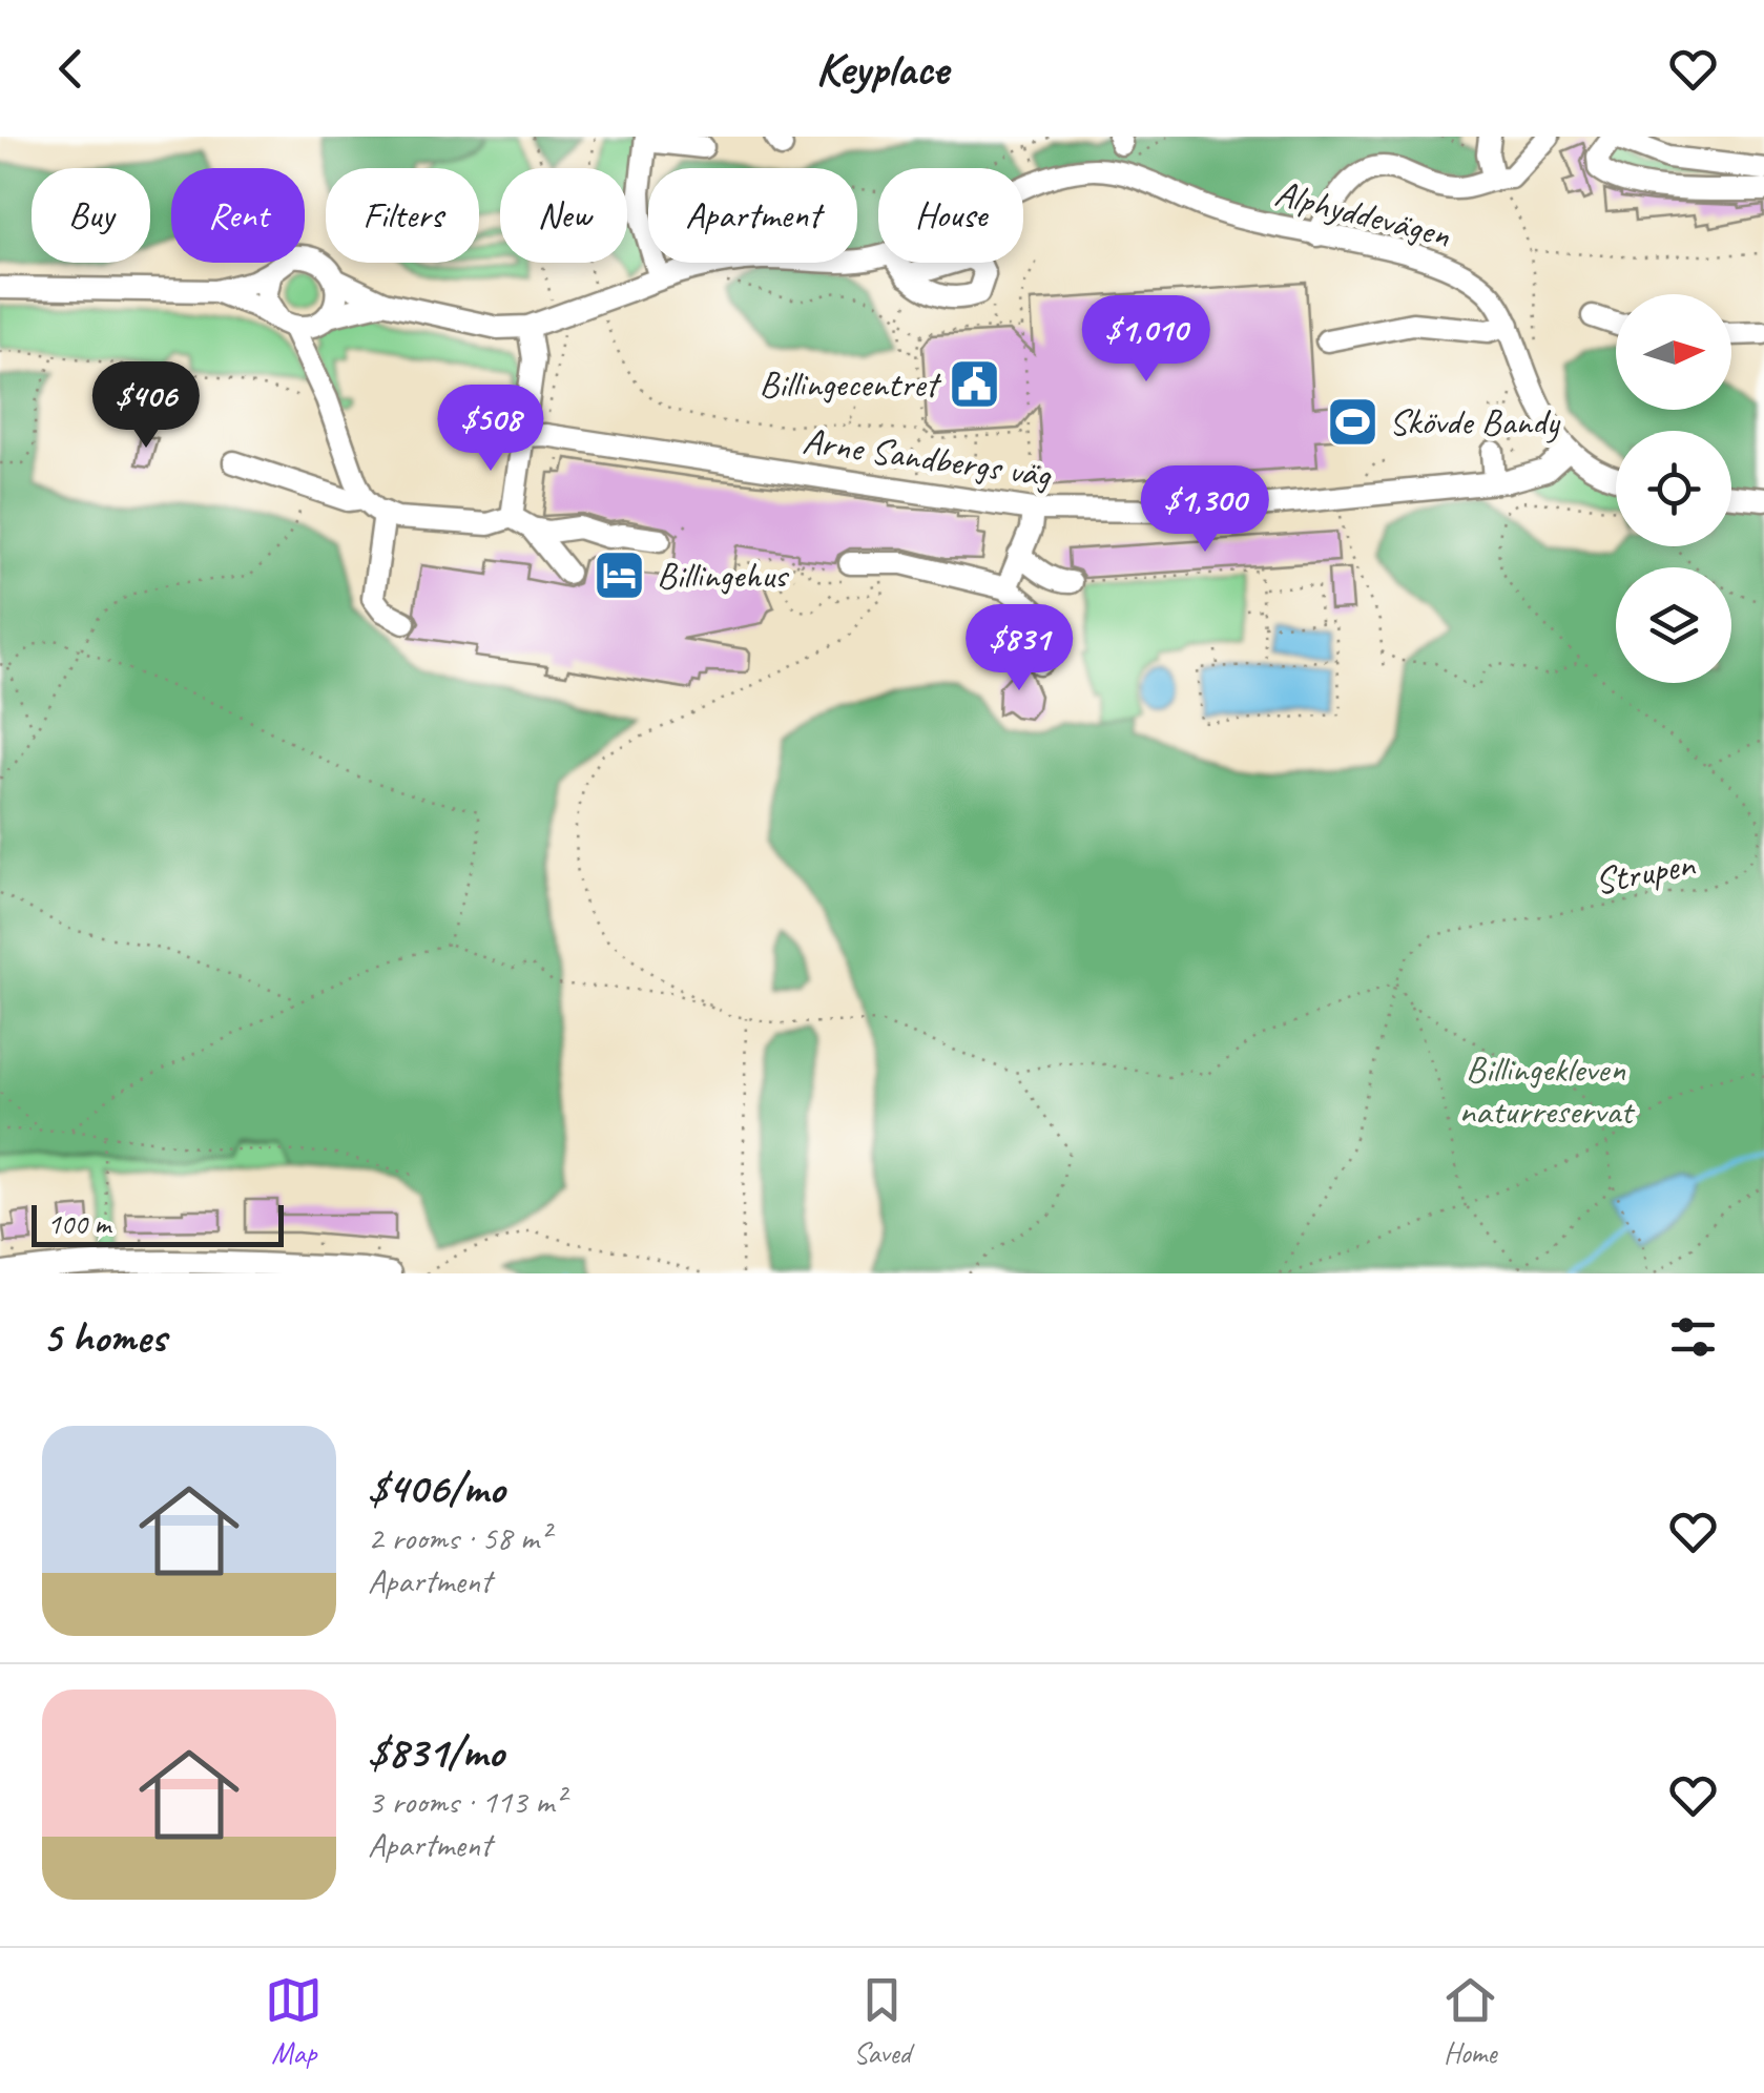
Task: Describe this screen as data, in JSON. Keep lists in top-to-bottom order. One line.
{"streets":{"street":["Alphyddevägen","Arne Sandbergs väg"],"path":["Strupen"]},"crossings":[["Alphyddevägen","Arne Sandbergs väg"],["Arne Sandbergs väg","Strupen"]],"parks":["Billingekleven naturreservat"],"places":{"public building":["Billingecentret"],"sports":["Skövde Bandy"],"hotel":["Billingehus"]},"scale_bar":"100 m","north":"right","page":{"header":"Keyplace","chip":["Buy","Rent","Filters","New","Apartment","House"],"price":["$1,010","$406","$508","$1,300","$831"],"scale":"100 m","heading":"5 homes","list":[{"name":"$406/mo","note":"2 rooms · 58 m² · Apartment"},{"name":"$831/mo","note":"3 rooms · 113 m² · Apartment"}],"tabs":["Map","Saved","Home"]}}
